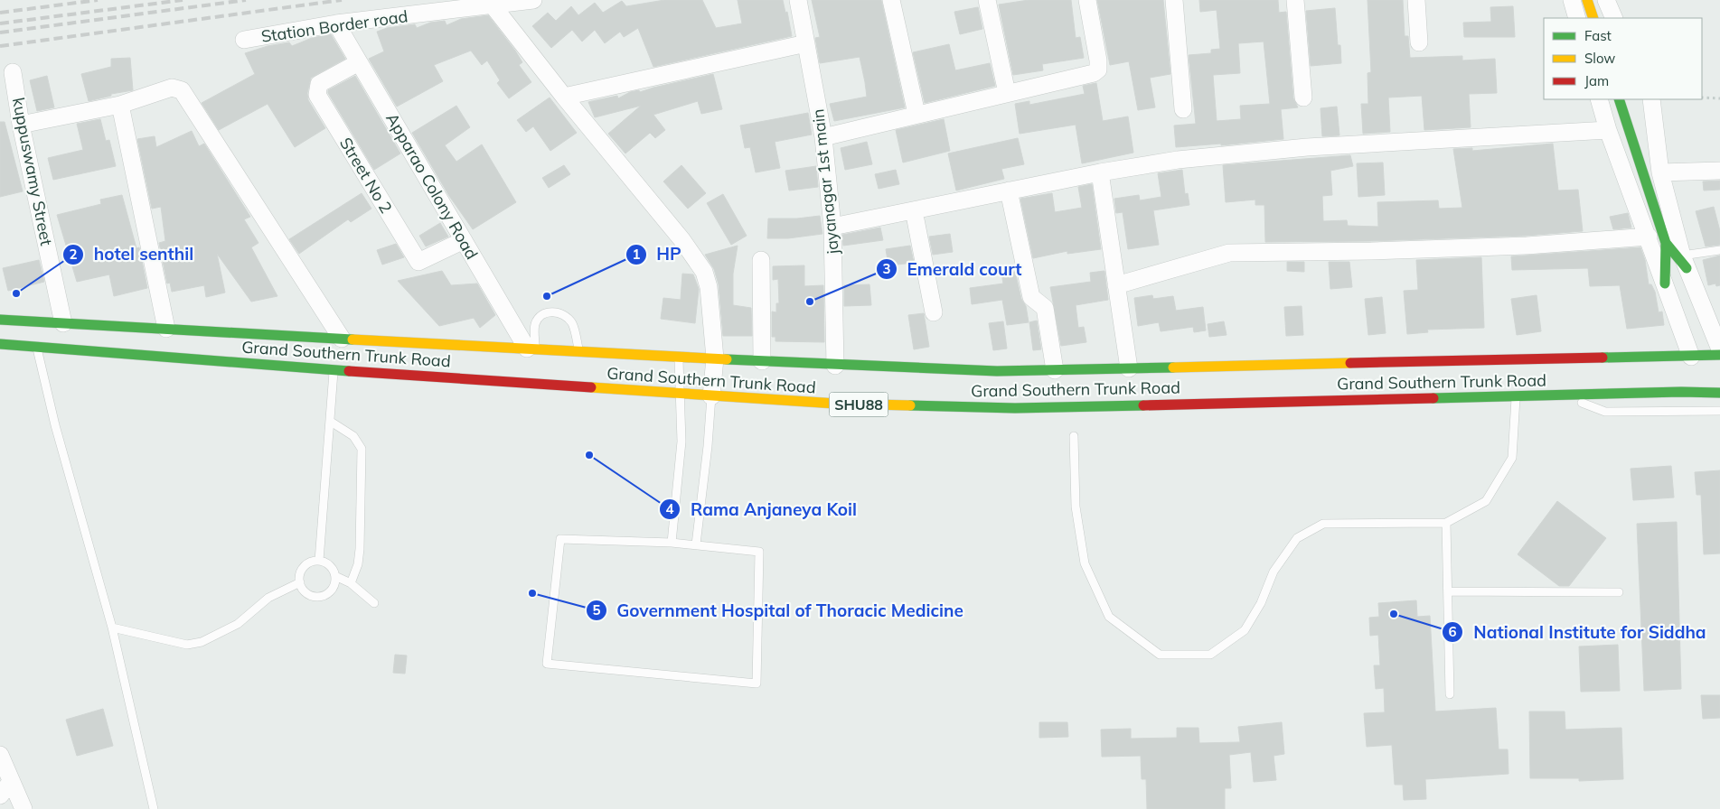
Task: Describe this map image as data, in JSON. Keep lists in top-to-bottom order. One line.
{"streets":{"main road":["Grand Southern Trunk Road","SHU88"],"street":["Station Border road","kuppuswamy Street","Street No 2","jayanagar 1st main","Apparao Colony Road"]},"crossings":[["Station Border road","Apparao Colony Road"],["kuppuswamy Street","Grand Southern Trunk Road"],["Street No 2","Apparao Colony Road"],["jayanagar 1st main","Grand Southern Trunk Road"],["Apparao Colony Road","Grand Southern Trunk Road"]],"places":["hotel senthil","HP","Emerald court","Rama Anjaneya Koil","Government Hospital of Thoracic Medicine","National Institute for Siddha"],"legend":["Fast","Slow","Jam"]}
